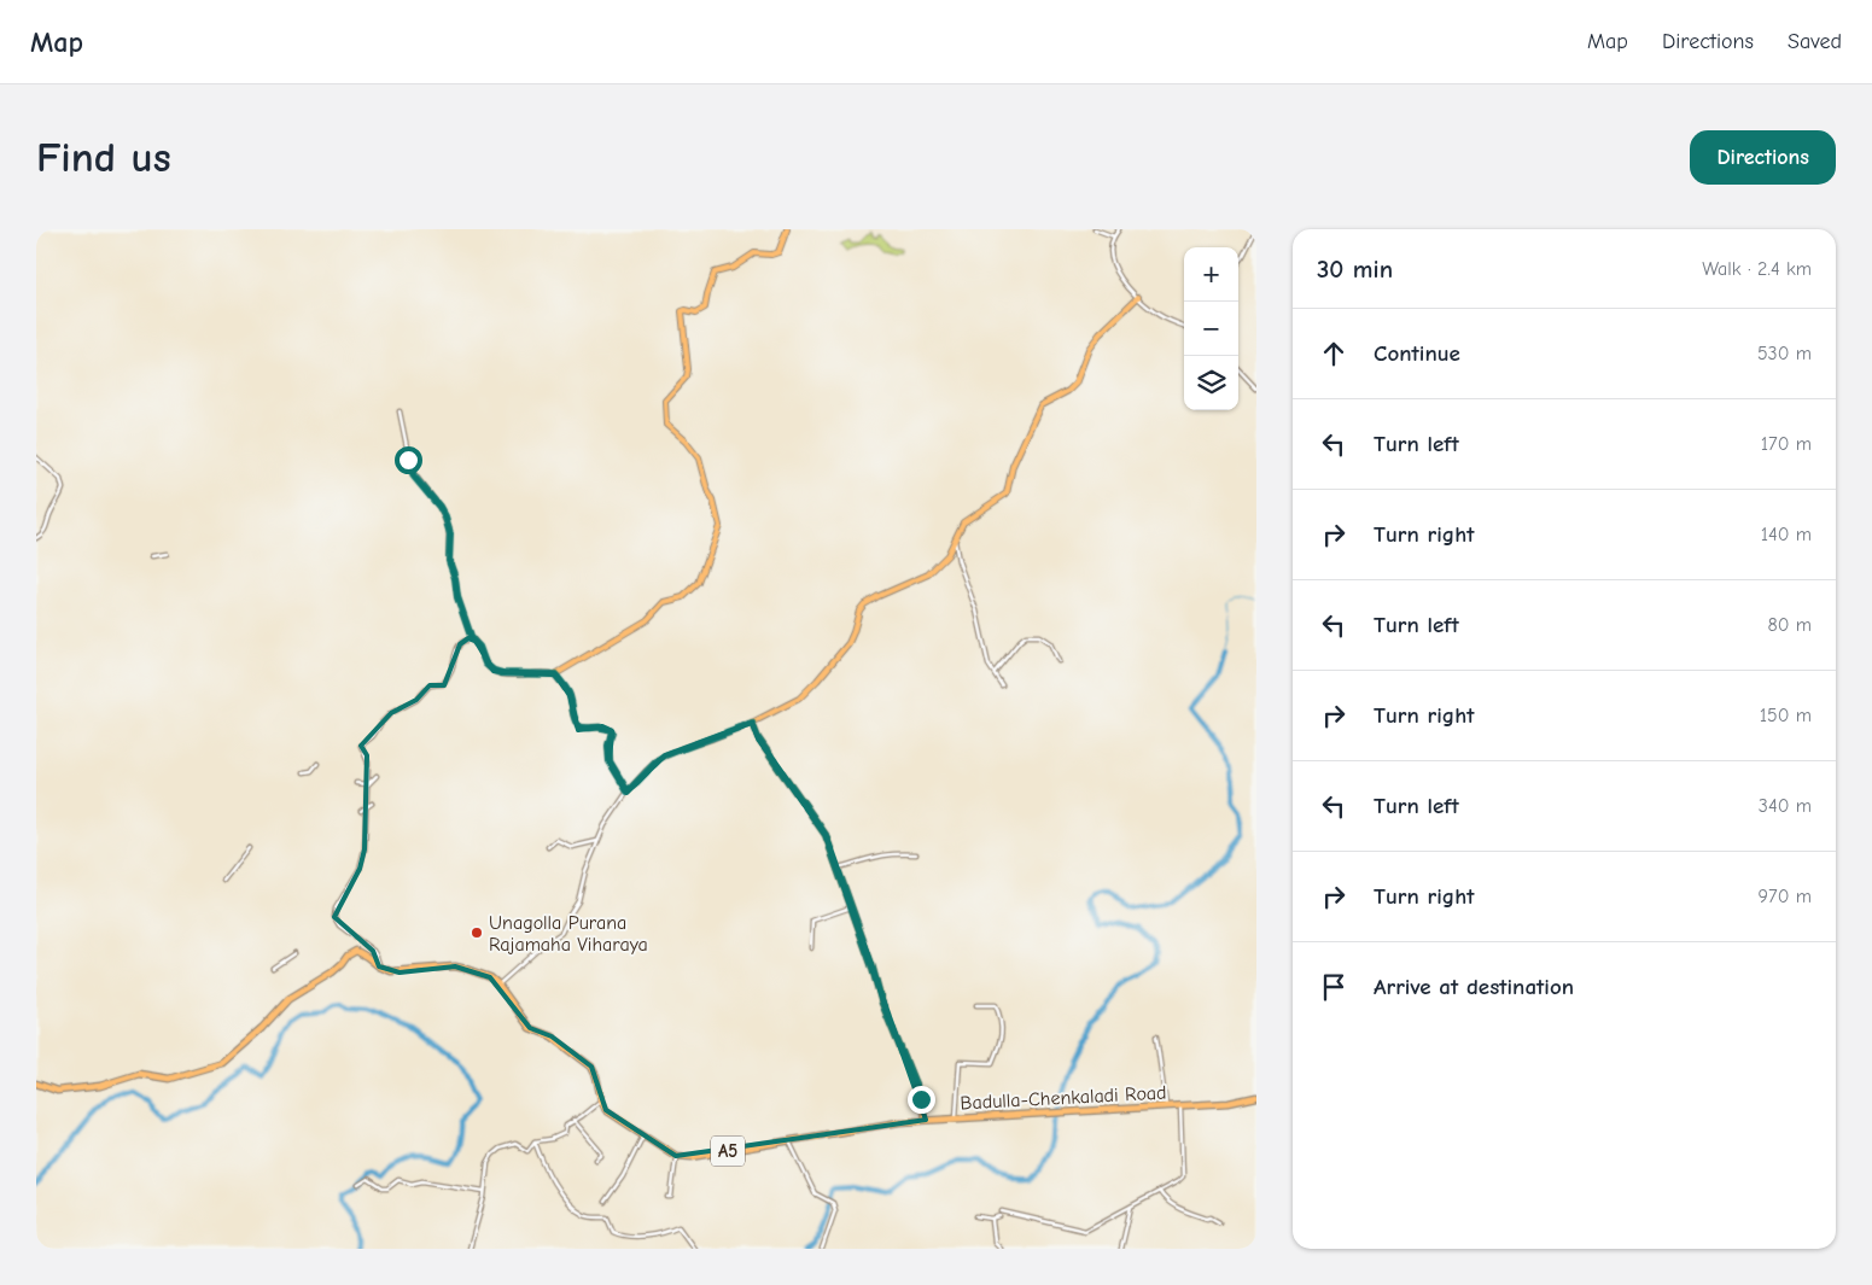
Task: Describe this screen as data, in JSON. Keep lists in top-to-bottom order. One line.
{"streets":{"highway":["Badulla-Chenkaladi Road","A5"]},"places":["Unagolla Purana Rajamaha Viharaya"],"page":{"header":"Map","nav":["Map","Directions","Saved"],"buttons":"Directions","title":"Find us","heading":["30 min","Walk · 2.4 km"],"map_buttons":["+","−"],"list":[["Continue","530 m"],["Turn left","170 m"],["Turn right","140 m"],["Turn left","80 m"],["Turn right","150 m"],["Turn left","340 m"],["Turn right","970 m"],"Arrive at destination"]}}
